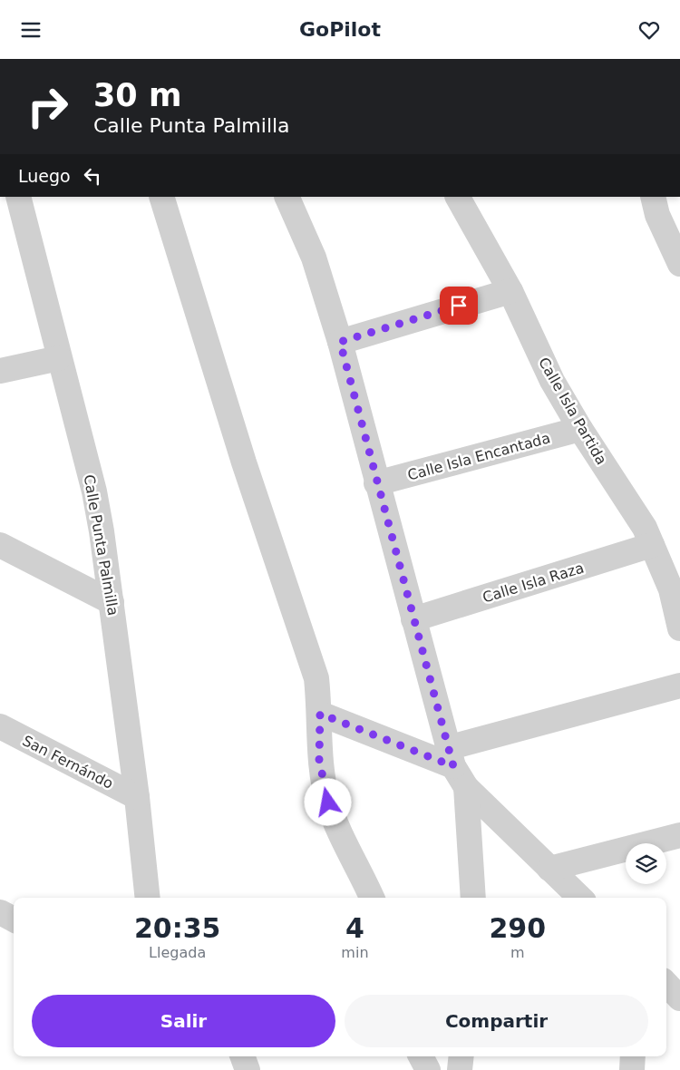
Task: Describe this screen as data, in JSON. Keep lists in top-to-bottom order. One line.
{"streets":{"street":["Calle Isla Partida","Calle Isla Encantada","Calle Punta Palmilla","Calle Isla Raza","San Fernándo"]},"crossings":[["Calle Isla Partida","Calle Isla Encantada"],["Calle Isla Partida","Calle Isla Raza"],["Calle Punta Palmilla","San Fernándo"]],"page":{"header":"GoPilot","turn":["30 m","Calle Punta Palmilla"],"then":"Luego","eta":["20:35","Llegada","4","min","290","m"],"buttons":["Salir","Compartir"]}}
